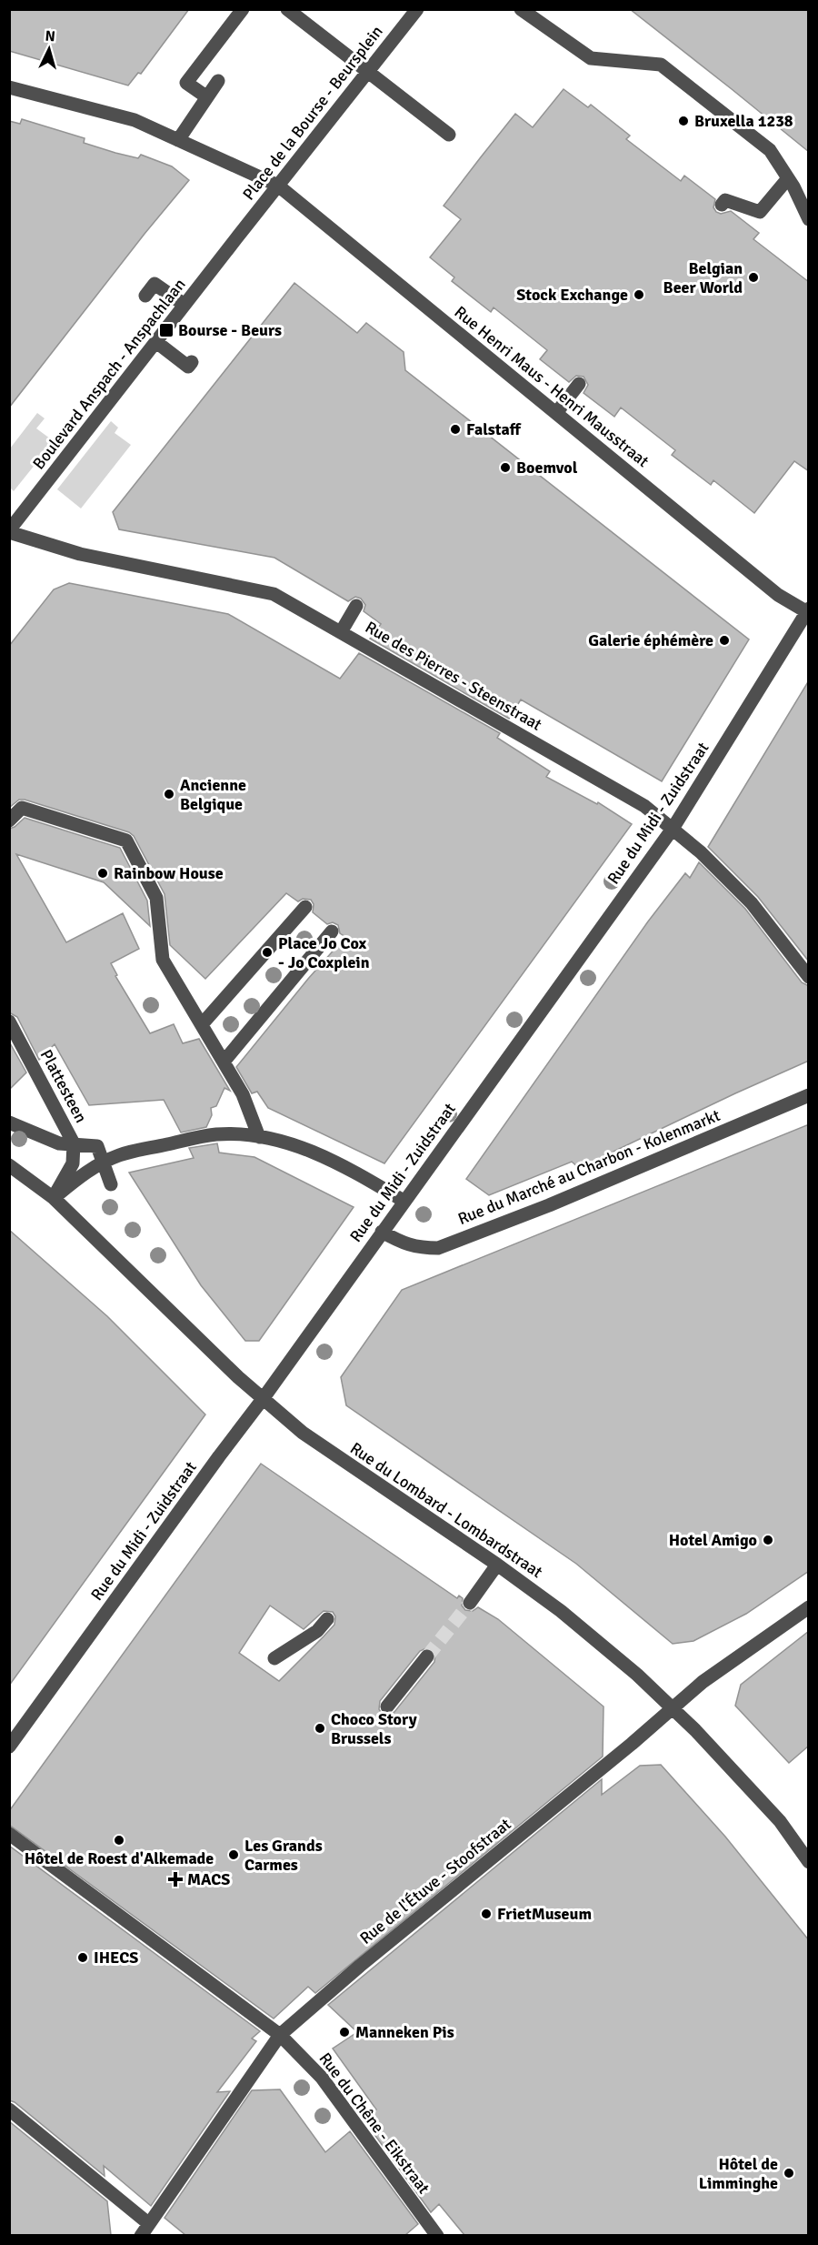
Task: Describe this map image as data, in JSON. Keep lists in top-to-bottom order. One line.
{"streets":{"street":["Place de la Bourse - Beursplein","Boulevard Anspach - Anspachlaan","Rue Henri Maus - Henri Mausstraat","Rue des Pierres - Steenstraat","Rue du Midi - Zuidstraat","Plattesteen","Rue du Marché au Charbon - Kolenmarkt","Rue du Lombard - Lombardstraat","Rue de l'Étuve - Stoofstraat","Rue du Chêne - Eikstraat"]},"crossings":[["Place de la Bourse - Beursplein","Boulevard Anspach - Anspachlaan"],["Place de la Bourse - Beursplein","Rue Henri Maus - Henri Mausstraat"],["Boulevard Anspach - Anspachlaan","Rue des Pierres - Steenstraat"],["Rue Henri Maus - Henri Mausstraat","Rue du Midi - Zuidstraat"],["Rue des Pierres - Steenstraat","Rue du Midi - Zuidstraat"],["Rue du Midi - Zuidstraat","Rue du Marché au Charbon - Kolenmarkt"],["Rue du Midi - Zuidstraat","Rue du Lombard - Lombardstraat"],["Plattesteen","Rue du Lombard - Lombardstraat"],["Rue du Lombard - Lombardstraat","Rue de l'Étuve - Stoofstraat"],["Rue de l'Étuve - Stoofstraat","Rue du Chêne - Eikstraat"]],"places":{"other":["Bruxella 1238","Belgian Beer World","Stock Exchange","Falstaff","Boemvol","Galerie éphémère","Ancienne Belgique","Rainbow House","Place Jo Cox - Jo Coxplein","Hotel Amigo","Choco Story Brussels","Hôtel de Roest d'Alkemade","Les Grands Carmes","FrietMuseum","IHECS","Manneken Pis","Hôtel de Limminghe"],"transit":["Bourse - Beurs"],"health":["MACS"]},"north":"top"}
